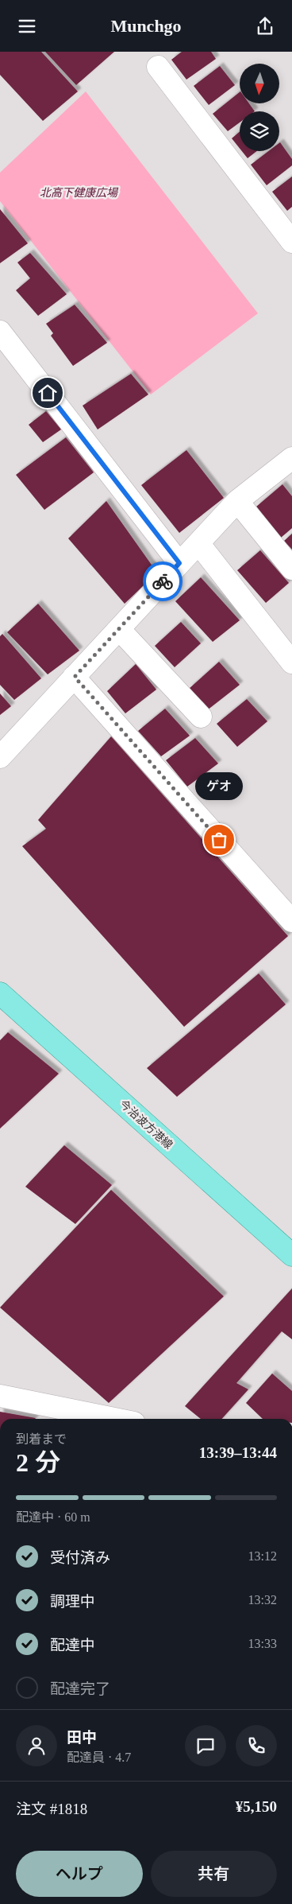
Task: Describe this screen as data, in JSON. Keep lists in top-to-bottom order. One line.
{"streets":{"main road":["今治波方港線"]},"parks":["北高下健康広場"],"places":["ゲオ"],"north":"bottom","page":{"header":"Munchgo","bubble":"ゲオ","heading":["2 分","到着まで","13:39–13:44"],"panel":["田中","配達員 · 4.7","注文 #1818","¥5,150"],"bar":"配達中 · 60 m","list":[["受付済み","13:12"],["調理中","13:32"],["配達中","13:33"],"配達完了"],"buttons":["ヘルプ","共有"]}}
